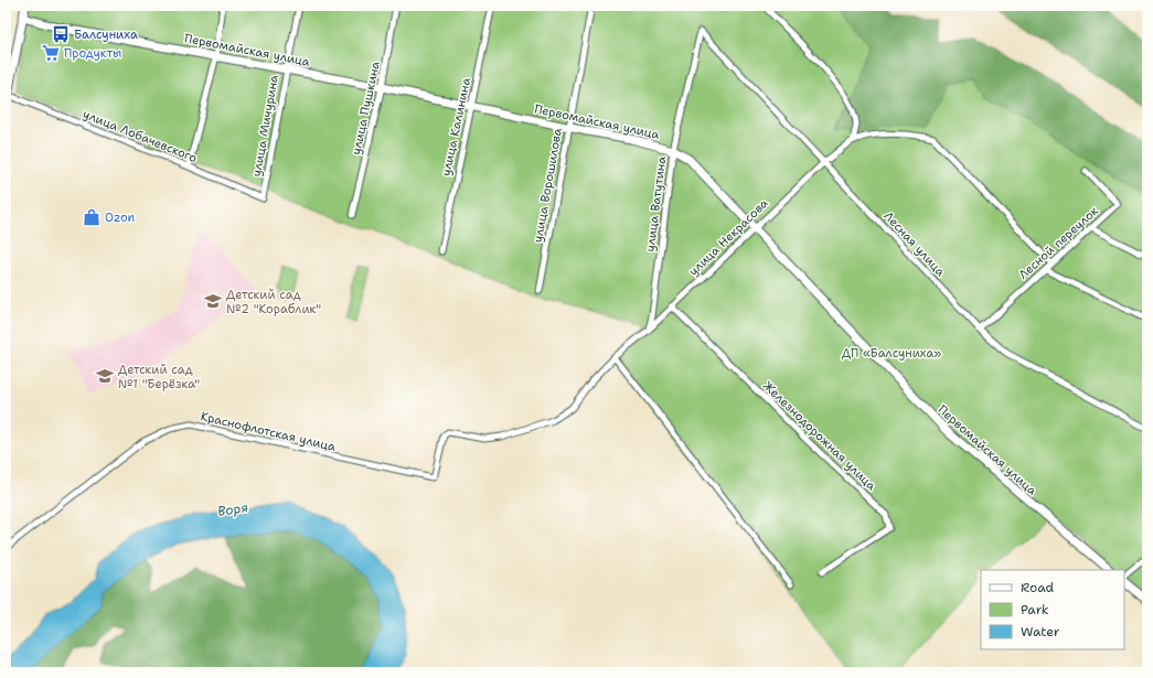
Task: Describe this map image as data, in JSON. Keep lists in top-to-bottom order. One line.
{"streets":{"street":["Первомайская улица","улица Пушкина","улица Мичурина","улица Калинина","улица Лобачевского","улица Ворошилова","улица Ватутина","улица Некрасова","Лесной переулок","Лесная улица","Краснофлотская улица","Железнодорожная улица"]},"crossings":[["Первомайская улица","улица Пушкина"],["Первомайская улица","улица Мичурина"],["Первомайская улица","улица Калинина"],["Первомайская улица","улица Ворошилова"],["Первомайская улица","улица Ватутина"],["Первомайская улица","улица Некрасова"],["улица Мичурина","улица Лобачевского"],["улица Ватутина","улица Некрасова"],["улица Ватутина","Лесная улица"],["улица Некрасова","Лесная улица"],["улица Некрасова","Краснофлотская улица"],["улица Некрасова","Железнодорожная улица"],["Лесной переулок","Лесная улица"]],"water":["Воря"],"parks":["ДП «Балсуниха»"],"places":{"bus stop":["Балсуниха"],"supermarket":["Продукты"],"shop":["Ozon"],"school or university":["Детский сад №2 \"Кораблик\"","Детский сад №1 \"Берёзка\""]},"legend":["Road","Park","Water"]}
